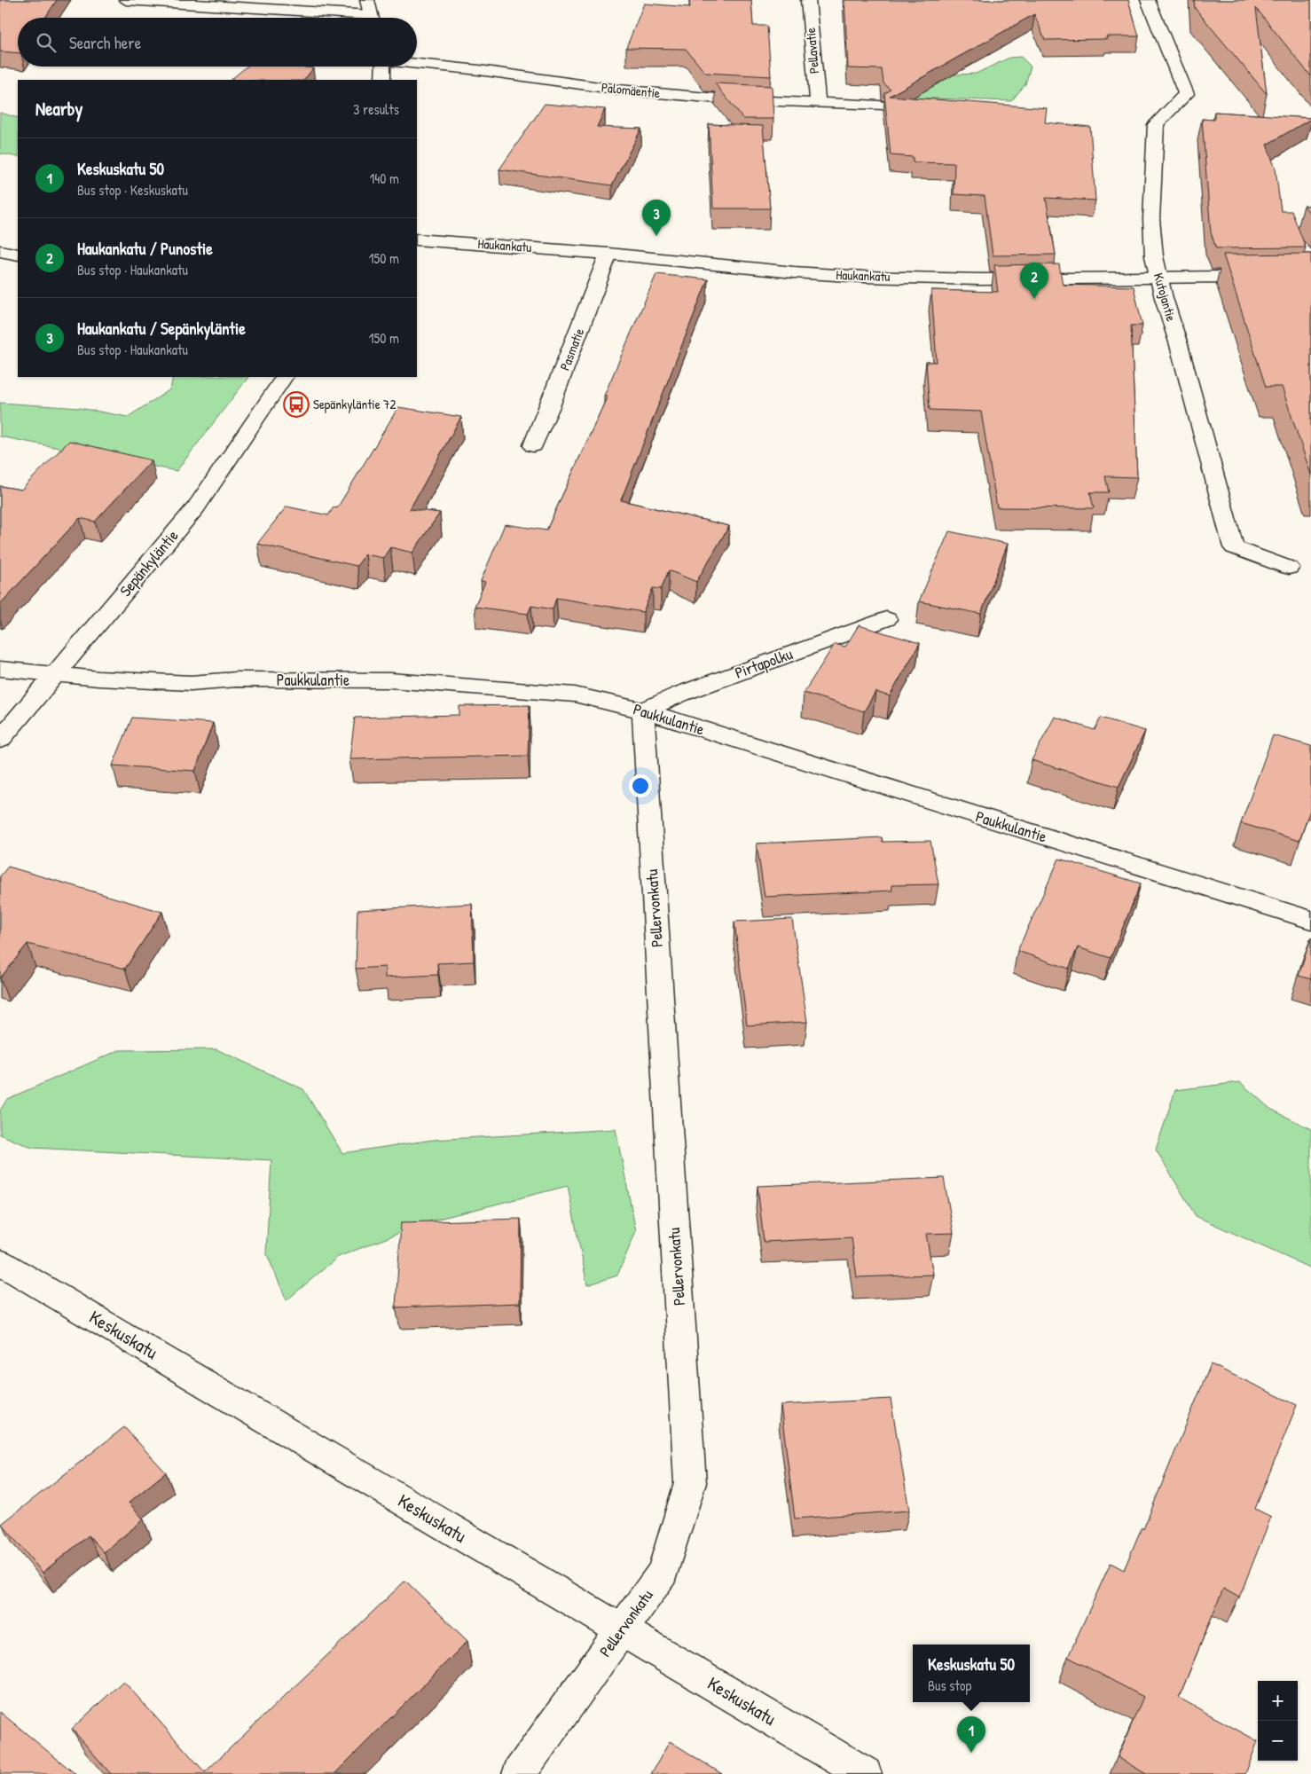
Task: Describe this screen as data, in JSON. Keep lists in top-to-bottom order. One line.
{"streets":{"street":["Pellavatie","Palomäentie","Haukankatu","Kutojantie","Pasmatie","Sepänkyläntie","Pirtapolku","Paukkulantie","Pellervonkatu","Keskuskatu"]},"crossings":[["Pellavatie","Palomäentie"],["Haukankatu","Kutojantie"],["Haukankatu","Pasmatie"],["Sepänkyläntie","Paukkulantie"],["Pirtapolku","Paukkulantie"],["Pirtapolku","Pellervonkatu"],["Paukkulantie","Pellervonkatu"],["Pellervonkatu","Keskuskatu"]],"places":{"bus stop":["Sepänkyläntie 72"]},"page":{"search":"Search here","heading":["Nearby","3 results"],"list":[{"mark":"1","name":"Keskuskatu 50","note":"Bus stop · Keskuskatu","value":"140 m"},{"mark":"2","name":"Haukankatu / Punostie","note":"Bus stop · Haukankatu","value":"150 m"},{"mark":"3","name":"Haukankatu / Sepänkyläntie","note":"Bus stop · Haukankatu","value":"150 m"}],"pins":["3","2","1"],"popup":["Keskuskatu 50","Bus stop"],"map_buttons":["+","−"]}}
